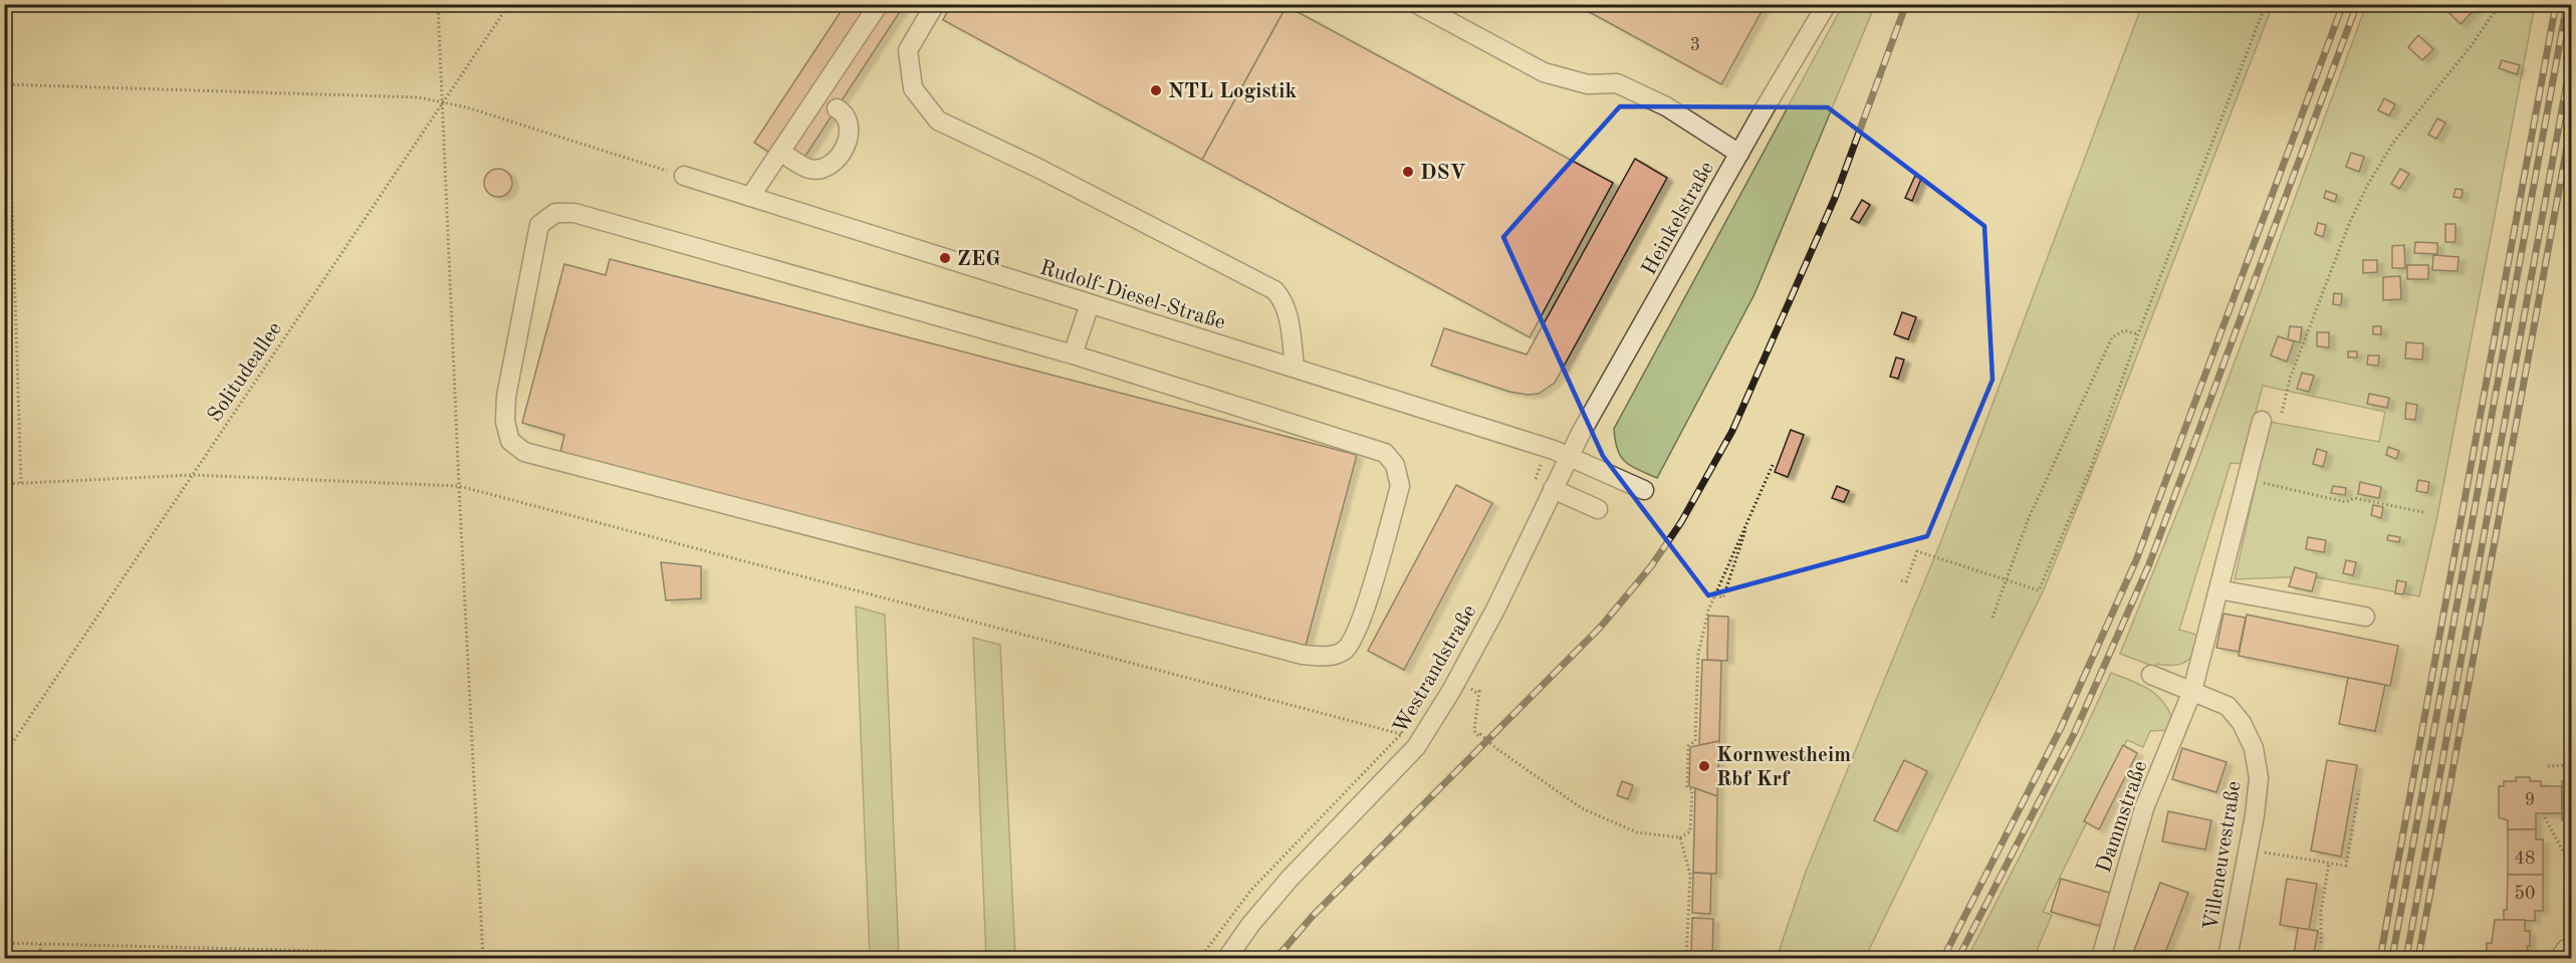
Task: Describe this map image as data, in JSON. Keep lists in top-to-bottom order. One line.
{"streets":{"street":["Heinkelstraße","Rudolf-Diesel-Straße","Westrandstraße","Dammstraße","Villeneuvestraße"],"path":["Solitudeallee"]},"crossings":[["Heinkelstraße","Rudolf-Diesel-Straße"],["Heinkelstraße","Westrandstraße"],["Rudolf-Diesel-Straße","Westrandstraße"],["Dammstraße","Villeneuvestraße"]],"places":["NTL Logistik","DSV","ZEG","Kornwestheim Rbf Krf"],"house_numbers":["3","9","48","50"]}
